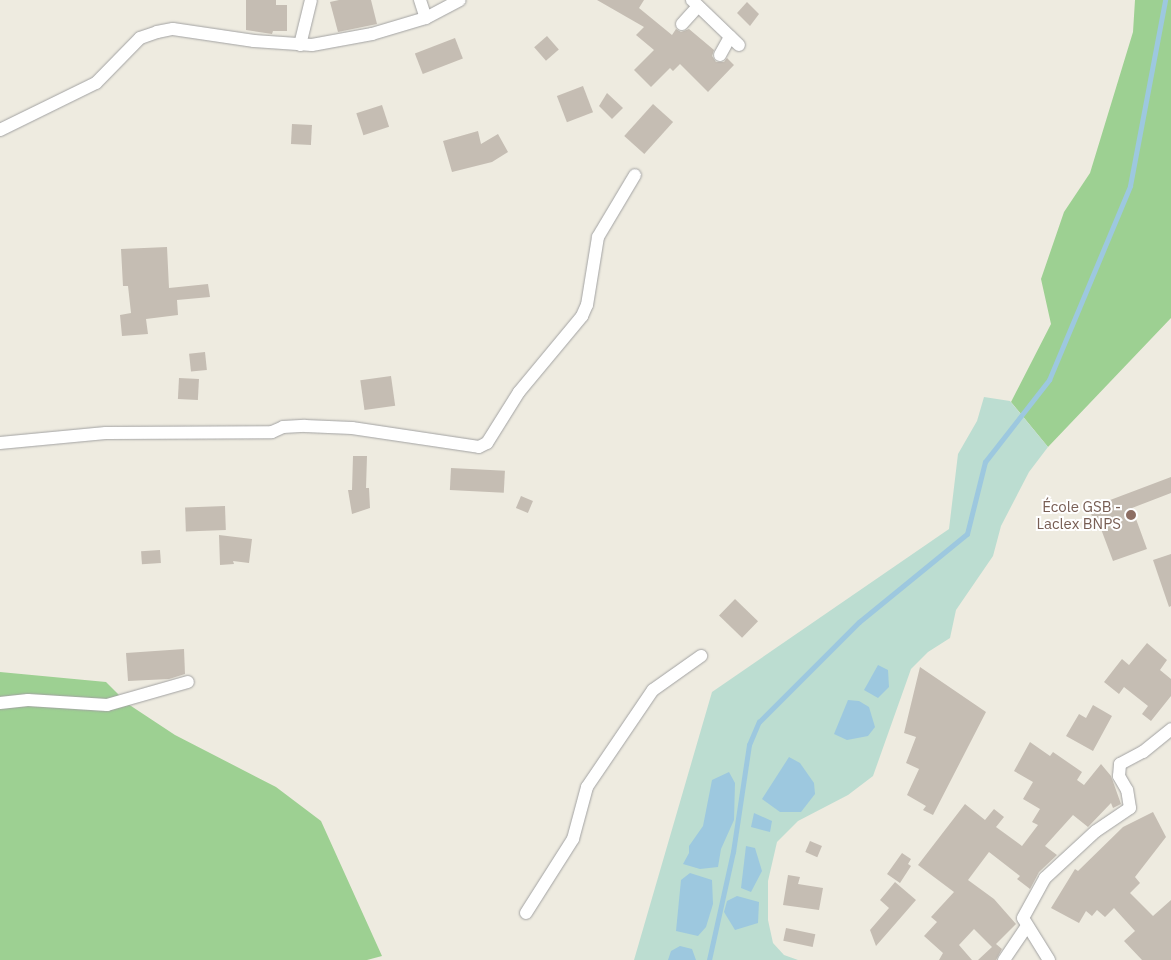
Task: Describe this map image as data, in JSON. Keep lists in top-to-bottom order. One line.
{"places":["École GSB - Laclex BNPS"]}
